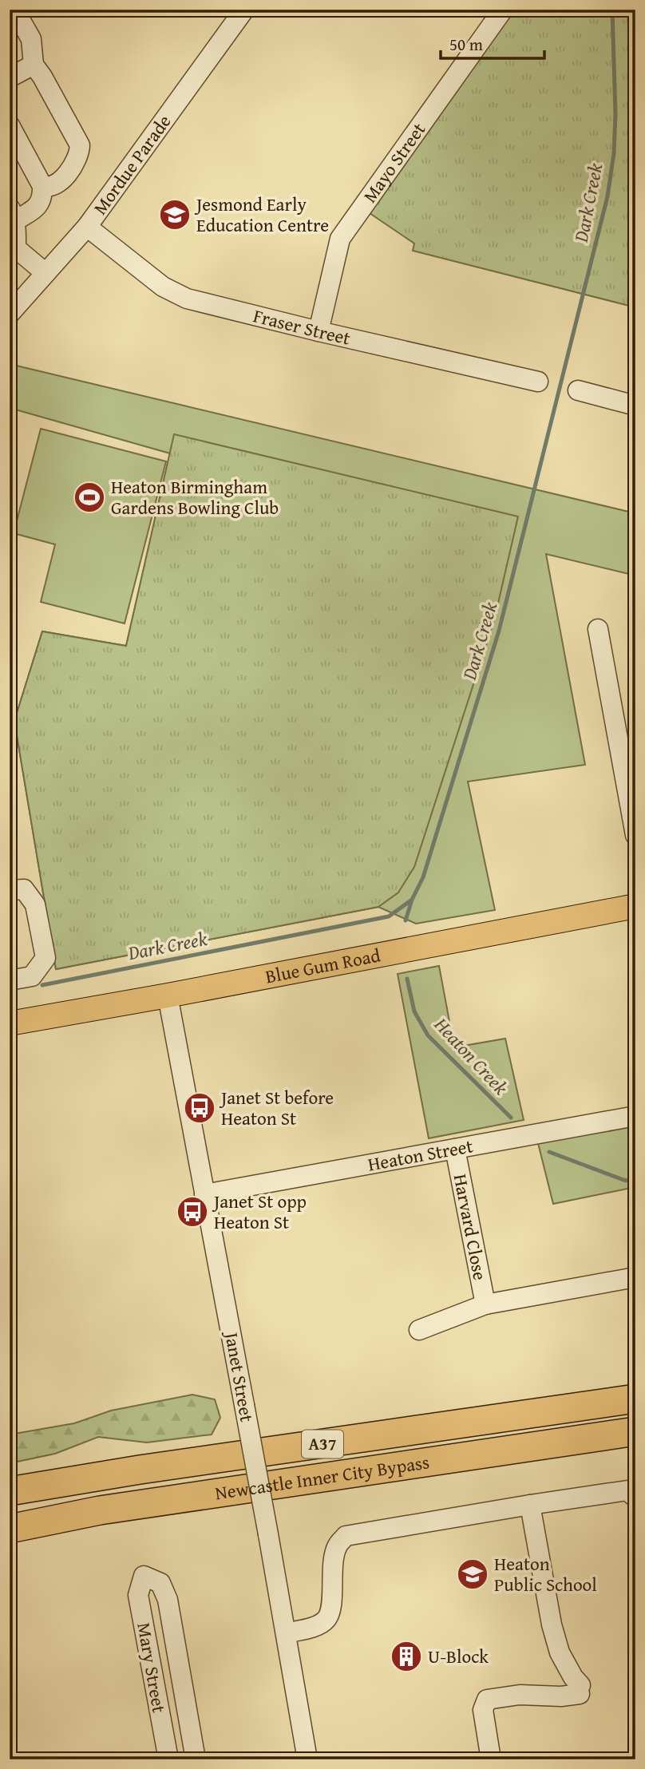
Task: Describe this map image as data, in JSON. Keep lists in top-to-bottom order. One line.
{"streets":{"highway":["A37","Newcastle Inner City Bypass"],"main road":["Blue Gum Road"],"street":["Mayo Street","Mordue Parade","Fraser Street","Heaton Street","Harvard Close","Janet Street","Mary Street"]},"crossings":[["Mayo Street","Fraser Street"],["Mordue Parade","Fraser Street"],["Blue Gum Road","Janet Street"],["Heaton Street","Harvard Close"],["Heaton Street","Janet Street"]],"water":["Dark Creek","Heaton Creek"],"places":{"school or university":["Jesmond Early Education Centre","Heaton Public School"],"sports":["Heaton Birmingham Gardens Bowling Club"],"bus stop":["Janet St before Heaton St","Janet St opp Heaton St"],"building":["U-Block"]},"scale_bar":"50 m"}
